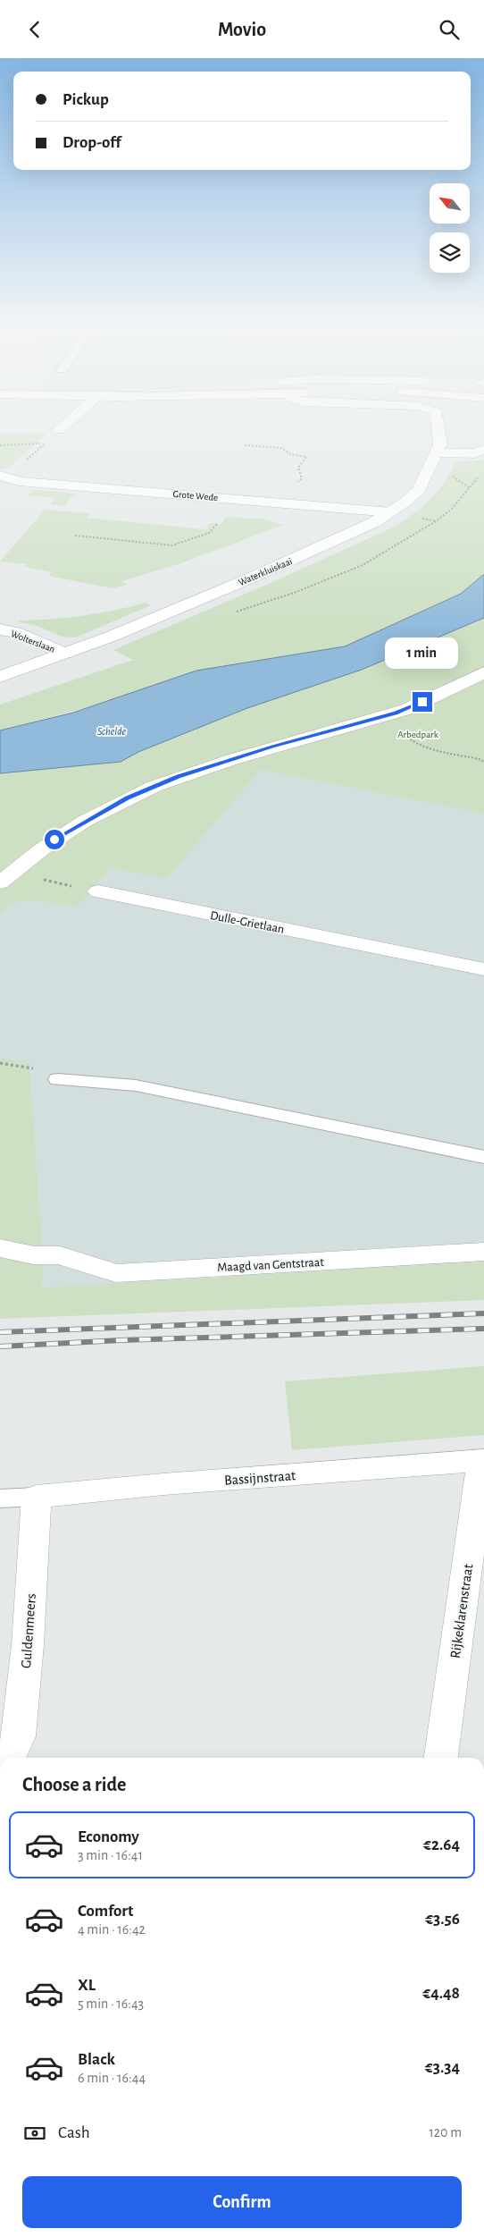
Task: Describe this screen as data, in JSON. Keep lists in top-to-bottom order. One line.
{"streets":{"street":["Grote Wede","Waterkluiskaai","Wolterslaan","Dulle-Grietlaan","Maagd van Gentstraat","Bassijnstraat","Rijkeklarenstraat","Guldenmeers"]},"crossings":[["Grote Wede","Waterkluiskaai"],["Waterkluiskaai","Wolterslaan"],["Bassijnstraat","Rijkeklarenstraat"],["Bassijnstraat","Guldenmeers"]],"water":["Schelde"],"parks":["Arbedpark"],"north":"top left","page":{"header":"Movio","banner":["Pickup","Drop-off"],"bubble":"1 min","heading":"Choose a ride","list":[{"name":"Economy","note":"3 min · 16:41","value":"€2.64"},{"name":"Comfort","note":"4 min · 16:42","value":"€3.56"},{"name":"XL","note":"5 min · 16:43","value":"€4.48"},{"name":"Black","note":"6 min · 16:44","value":"€3.34"}],"pay":["Cash","120 m"],"buttons":"Confirm"}}
